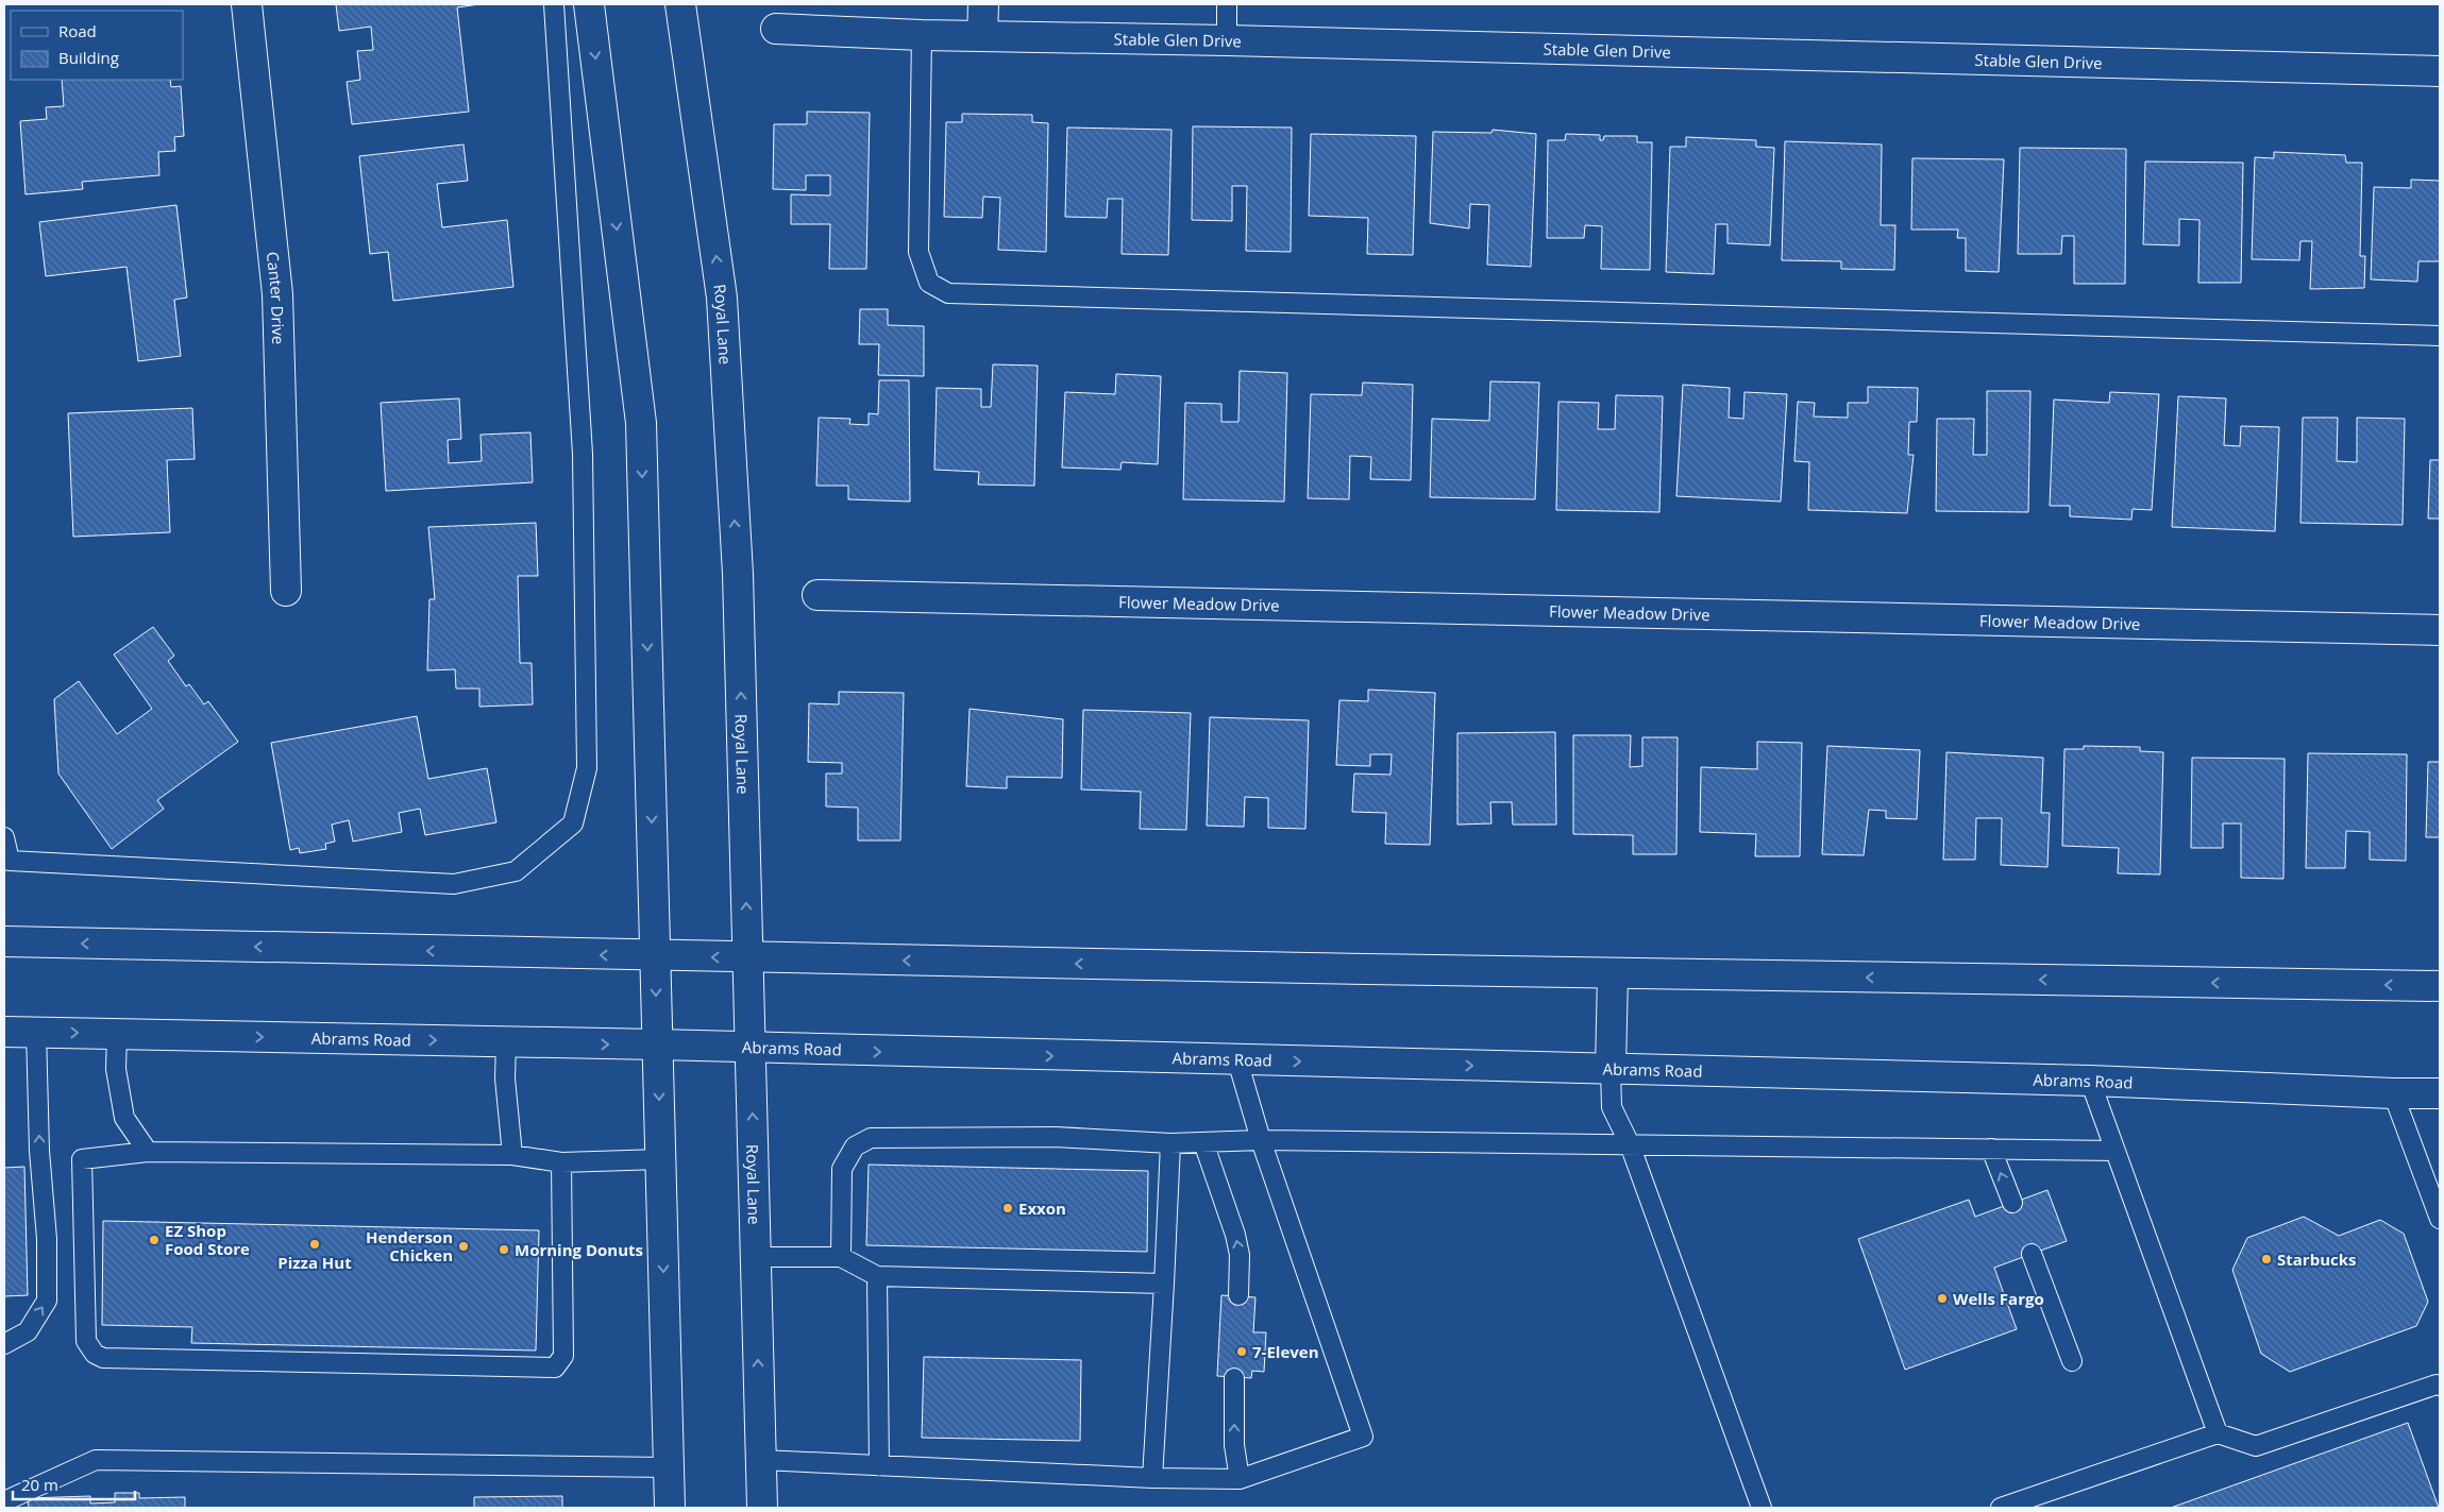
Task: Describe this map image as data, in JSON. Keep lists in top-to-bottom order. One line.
{"streets":{"main road":["Stable Glen Drive","Canter Drive","Royal Lane","Flower Meadow Drive","Abrams Road"]},"crossings":[["Royal Lane","Abrams Road"]],"places":["Exxon","EZ Shop Food Store","Pizza Hut","Henderson Chicken","Morning Donuts","Starbucks","Wells Fargo","7-Eleven"],"legend":["Road","Building"],"scale_bar":"20 m"}
